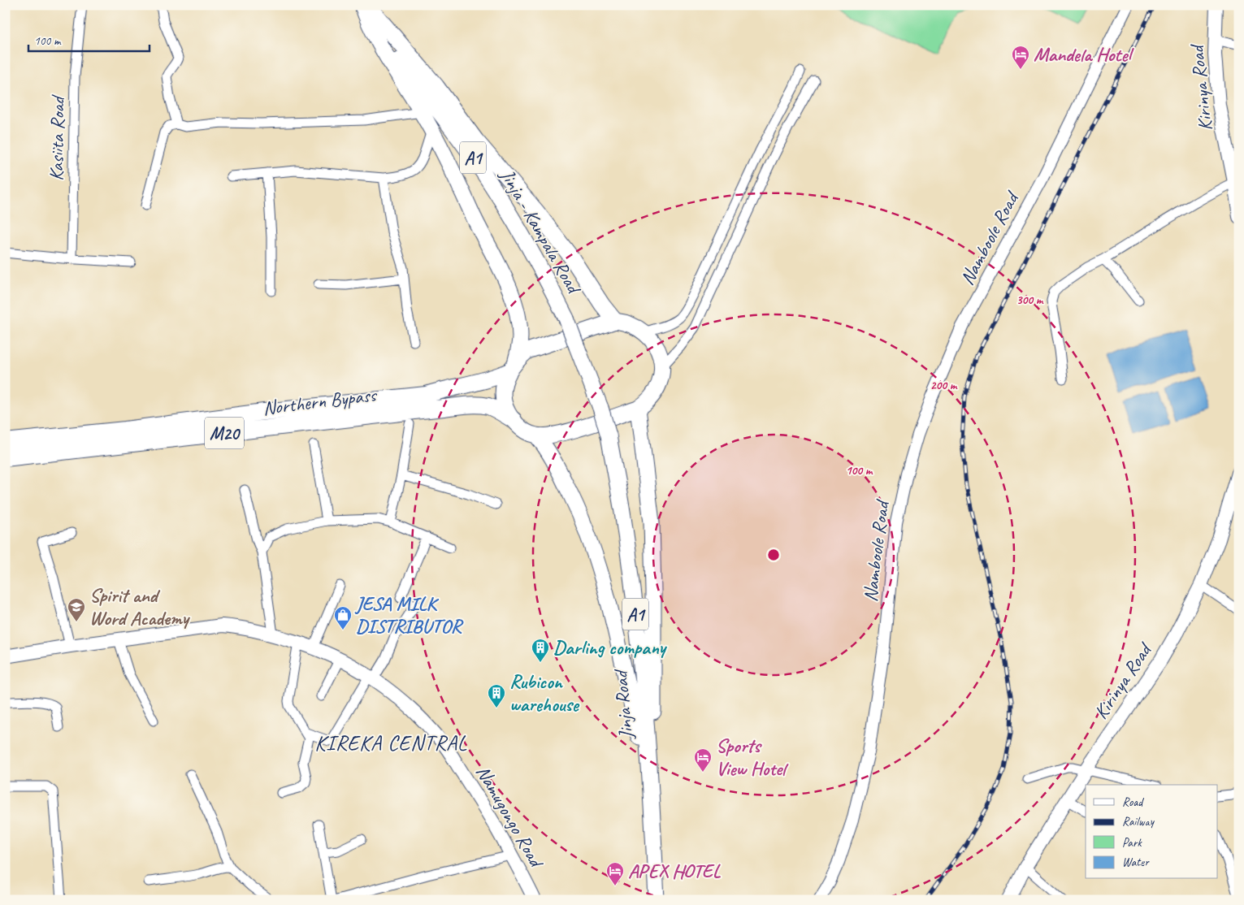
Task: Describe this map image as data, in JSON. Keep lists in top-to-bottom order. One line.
{"streets":{"highway":["A1","Jinja - Kampala Road","Northern Bypass","M20","Jinja Road"],"main road":["Kirinya Road","Namugongo Road"],"street":["Kasiita Road","Namboole Road"]},"crossings":[["Jinja - Kampala Road","Jinja Road"]],"districts":["KIREKA CENTRAL"],"places":{"hotel":["Mandela Hotel","Sports View Hotel","APEX HOTEL"],"school or university":["Spirit and Word Academy"],"shop":["JESA MILK DISTRIBUTOR"],"building":["Darling company","Rubicon warehouse"]},"legend":["Road","Railway","Park","Water"],"scale_bar":"100 m","rings":["300 m","200 m","100 m"]}
